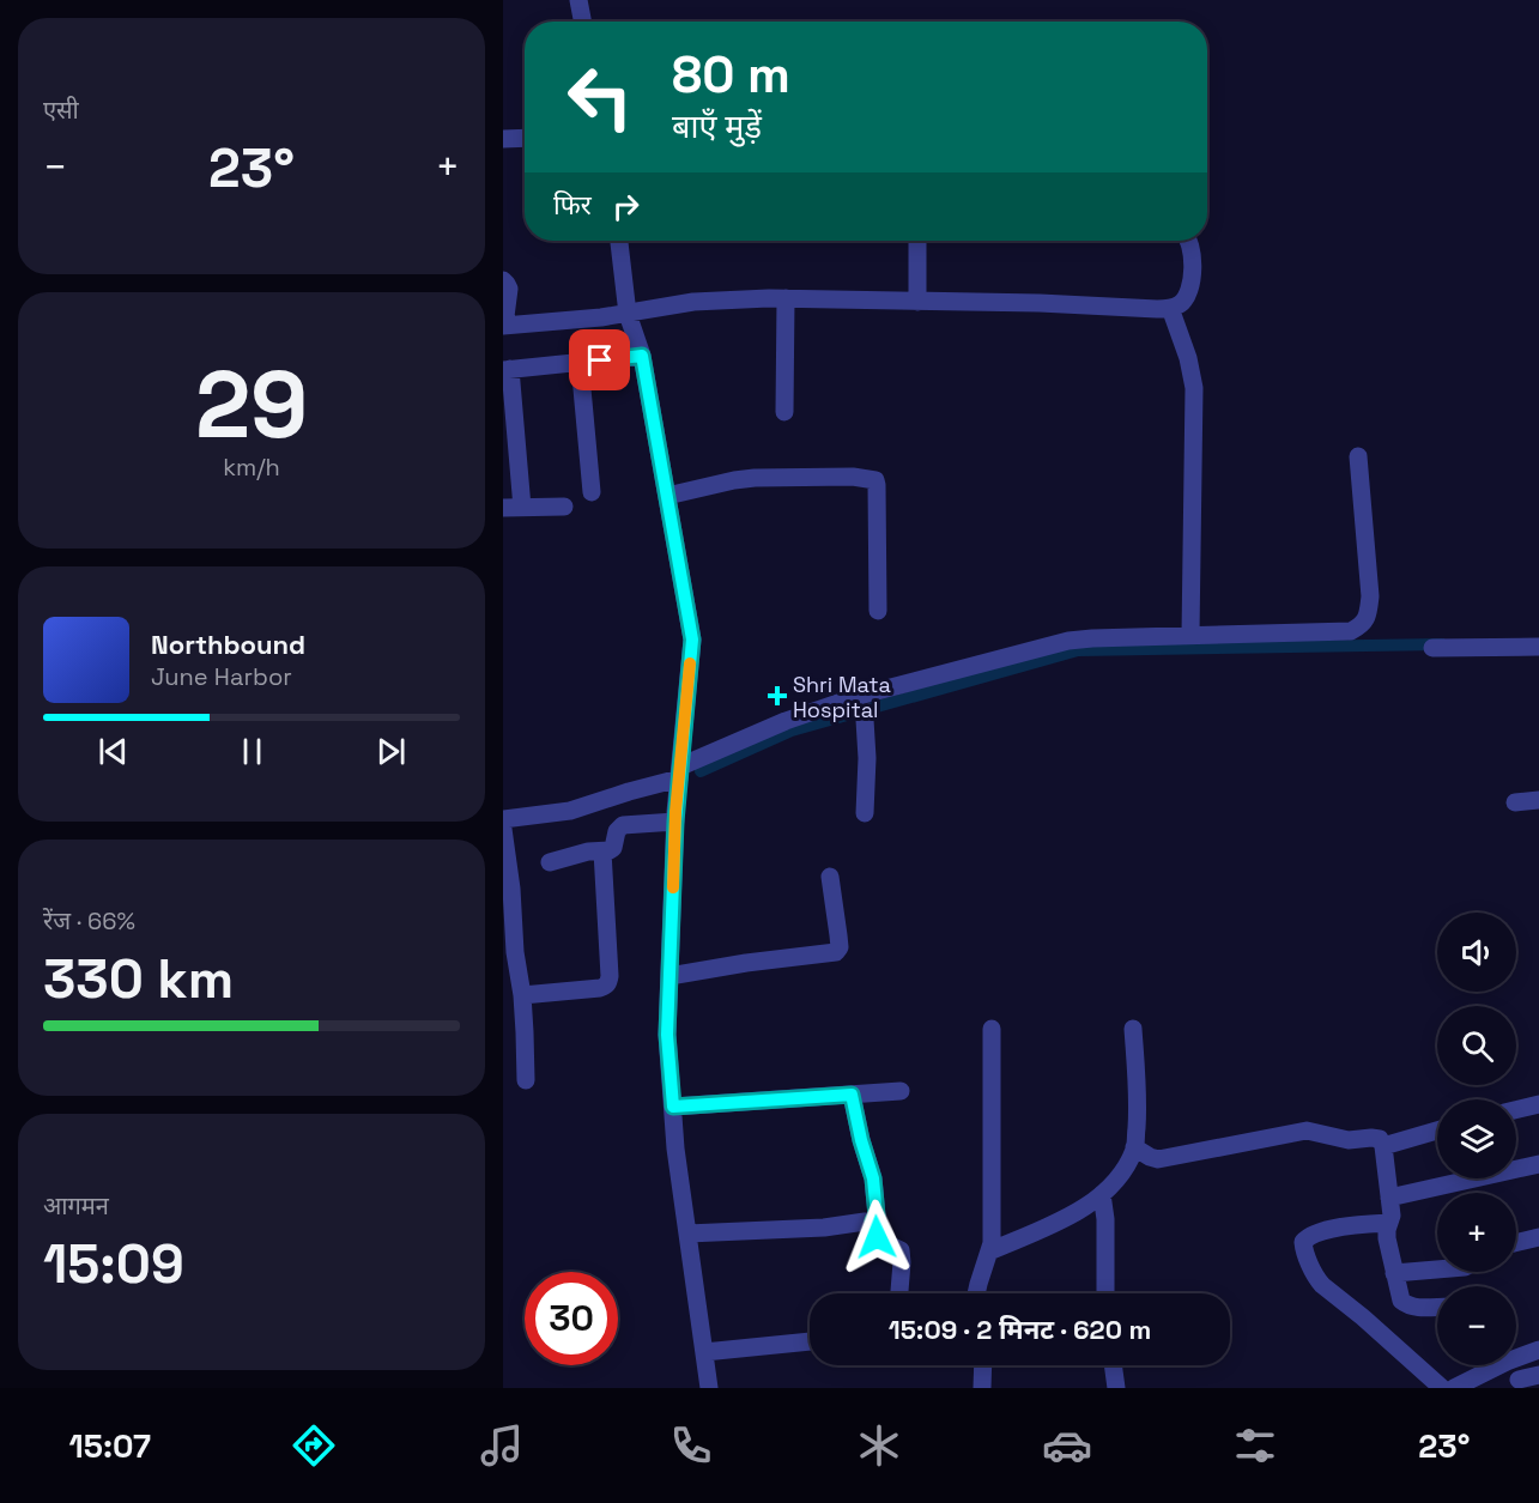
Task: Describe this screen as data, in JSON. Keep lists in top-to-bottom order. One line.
{"places":{"health":["Shri Mata Hospital"]},"page":{"tile":["एसी",["29","km/h"],["रेंज · 66%","330 km"],["आगमन","15:09"]],"turn":["80 m","बाएँ मुड़ें"],"heat":["−","23°","+"],"then":"फिर","song":["Northbound","June Harbor"],"map_buttons":["+","−"],"limit":"30","trip":"15:09 · 2 मिनट · 620 m","tabs":["15:07","23°"]}}
